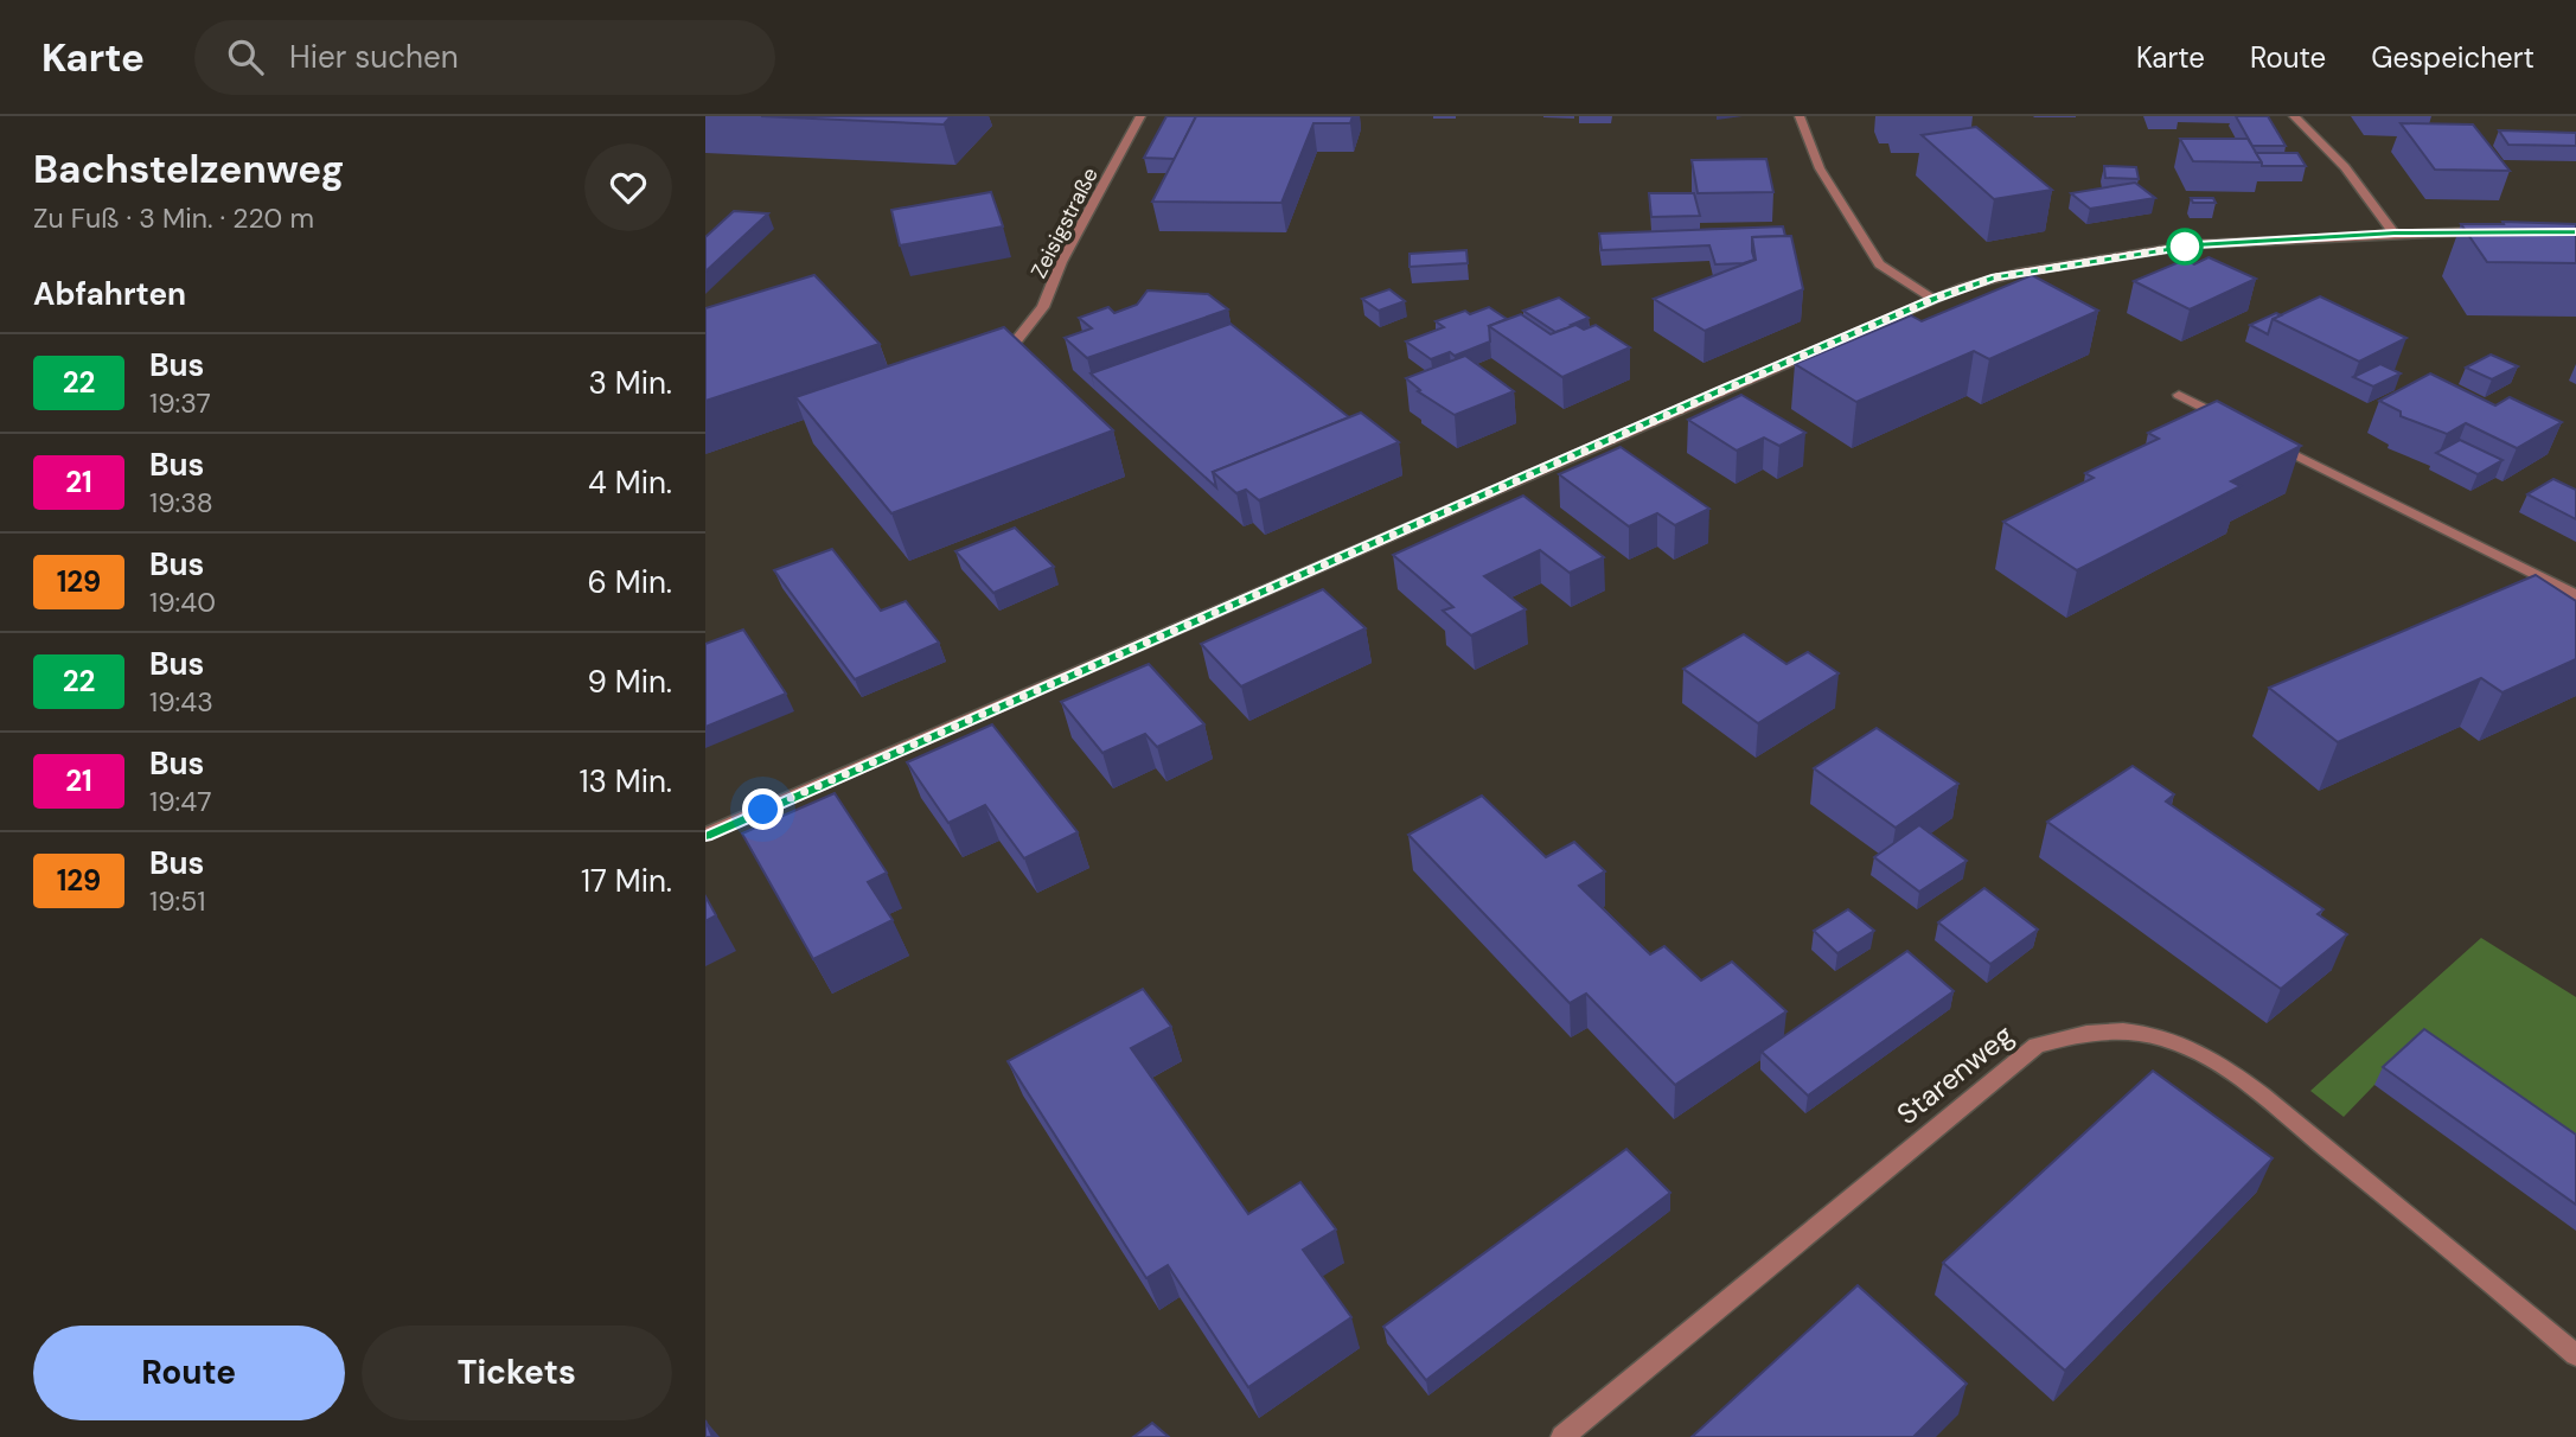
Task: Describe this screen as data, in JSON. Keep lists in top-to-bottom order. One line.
{"streets":{"street":["Zeisigstraße","Starenweg"]},"lines":["bus line 22"],"page":{"header":"Karte","search":"Hier suchen","nav":["Karte","Route","Gespeichert"],"heading":[["Bachstelzenweg","Zu Fuß · 3 Min. · 220 m"],"Abfahrten"],"list":[{"mark":"22","name":"Bus","note":"19:37","value":"3 Min."},{"mark":"21","name":"Bus","note":"19:38","value":"4 Min."},{"mark":"129","name":"Bus","note":"19:40","value":"6 Min."},{"mark":"22","name":"Bus","note":"19:43","value":"9 Min."},{"mark":"21","name":"Bus","note":"19:47","value":"13 Min."},{"mark":"129","name":"Bus","note":"19:51","value":"17 Min."}],"buttons":["Route","Tickets"]}}
